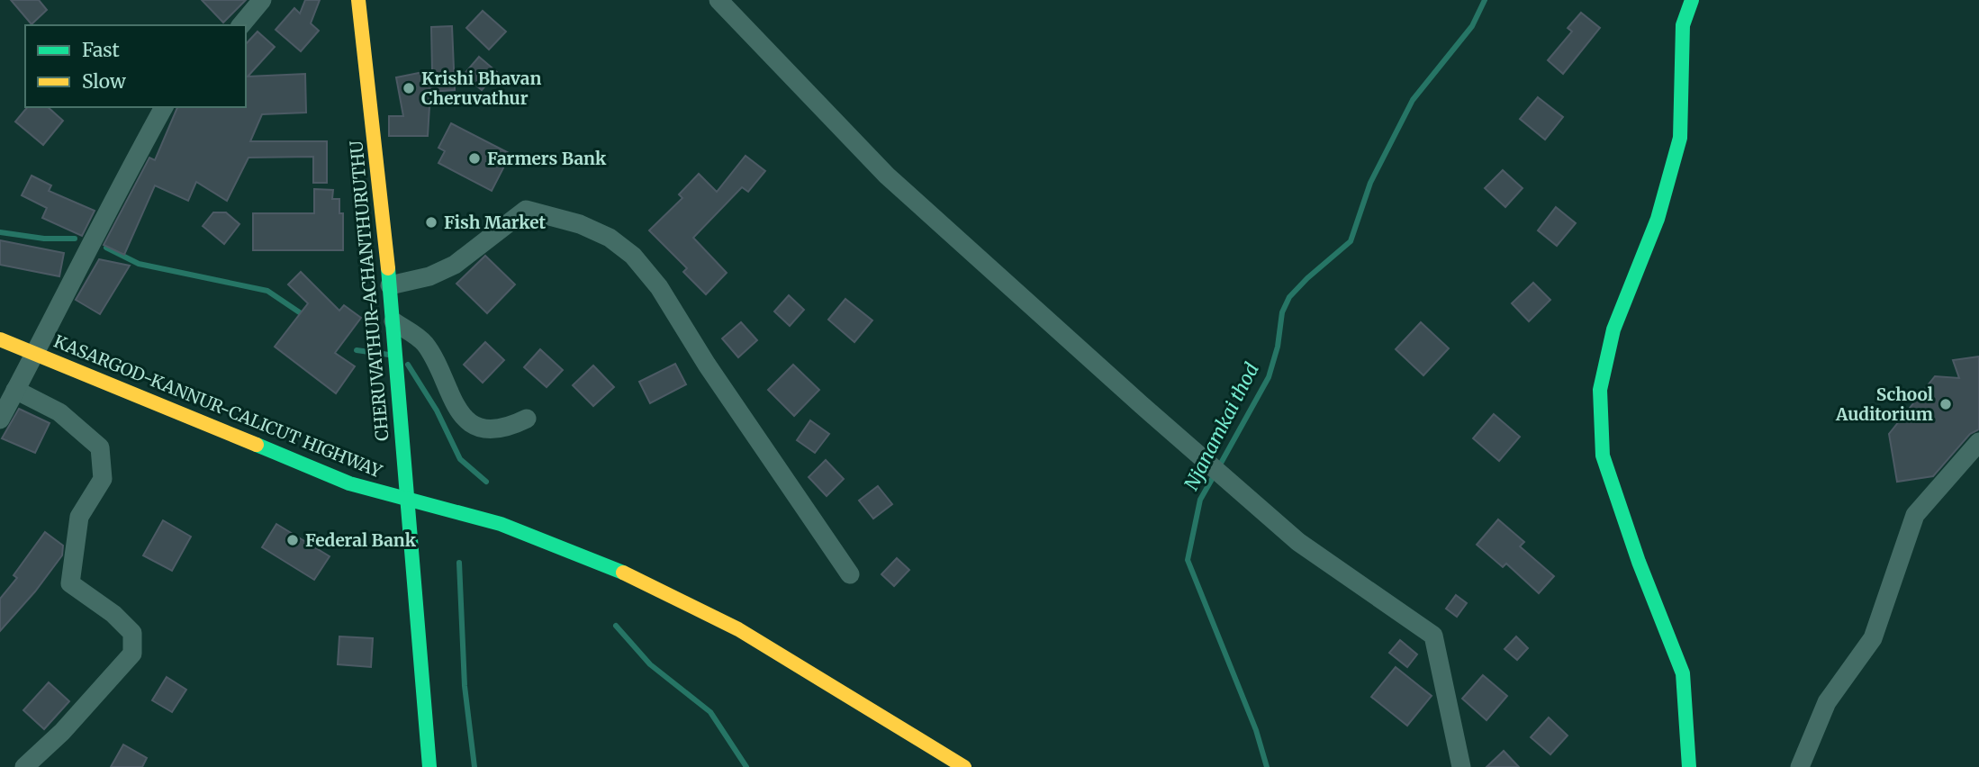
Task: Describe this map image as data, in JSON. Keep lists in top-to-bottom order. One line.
{"streets":{"main road":["CHERUVATHUR-ACHANTHURUTHU","KASARGOD-KANNUR-CALICUT HIGHWAY"]},"water":["Njanamkai thod"],"places":["Krishi Bhavan Cheruvathur","Farmers Bank","Fish Market","School Auditorium","Federal Bank"],"legend":["Fast","Slow"]}
